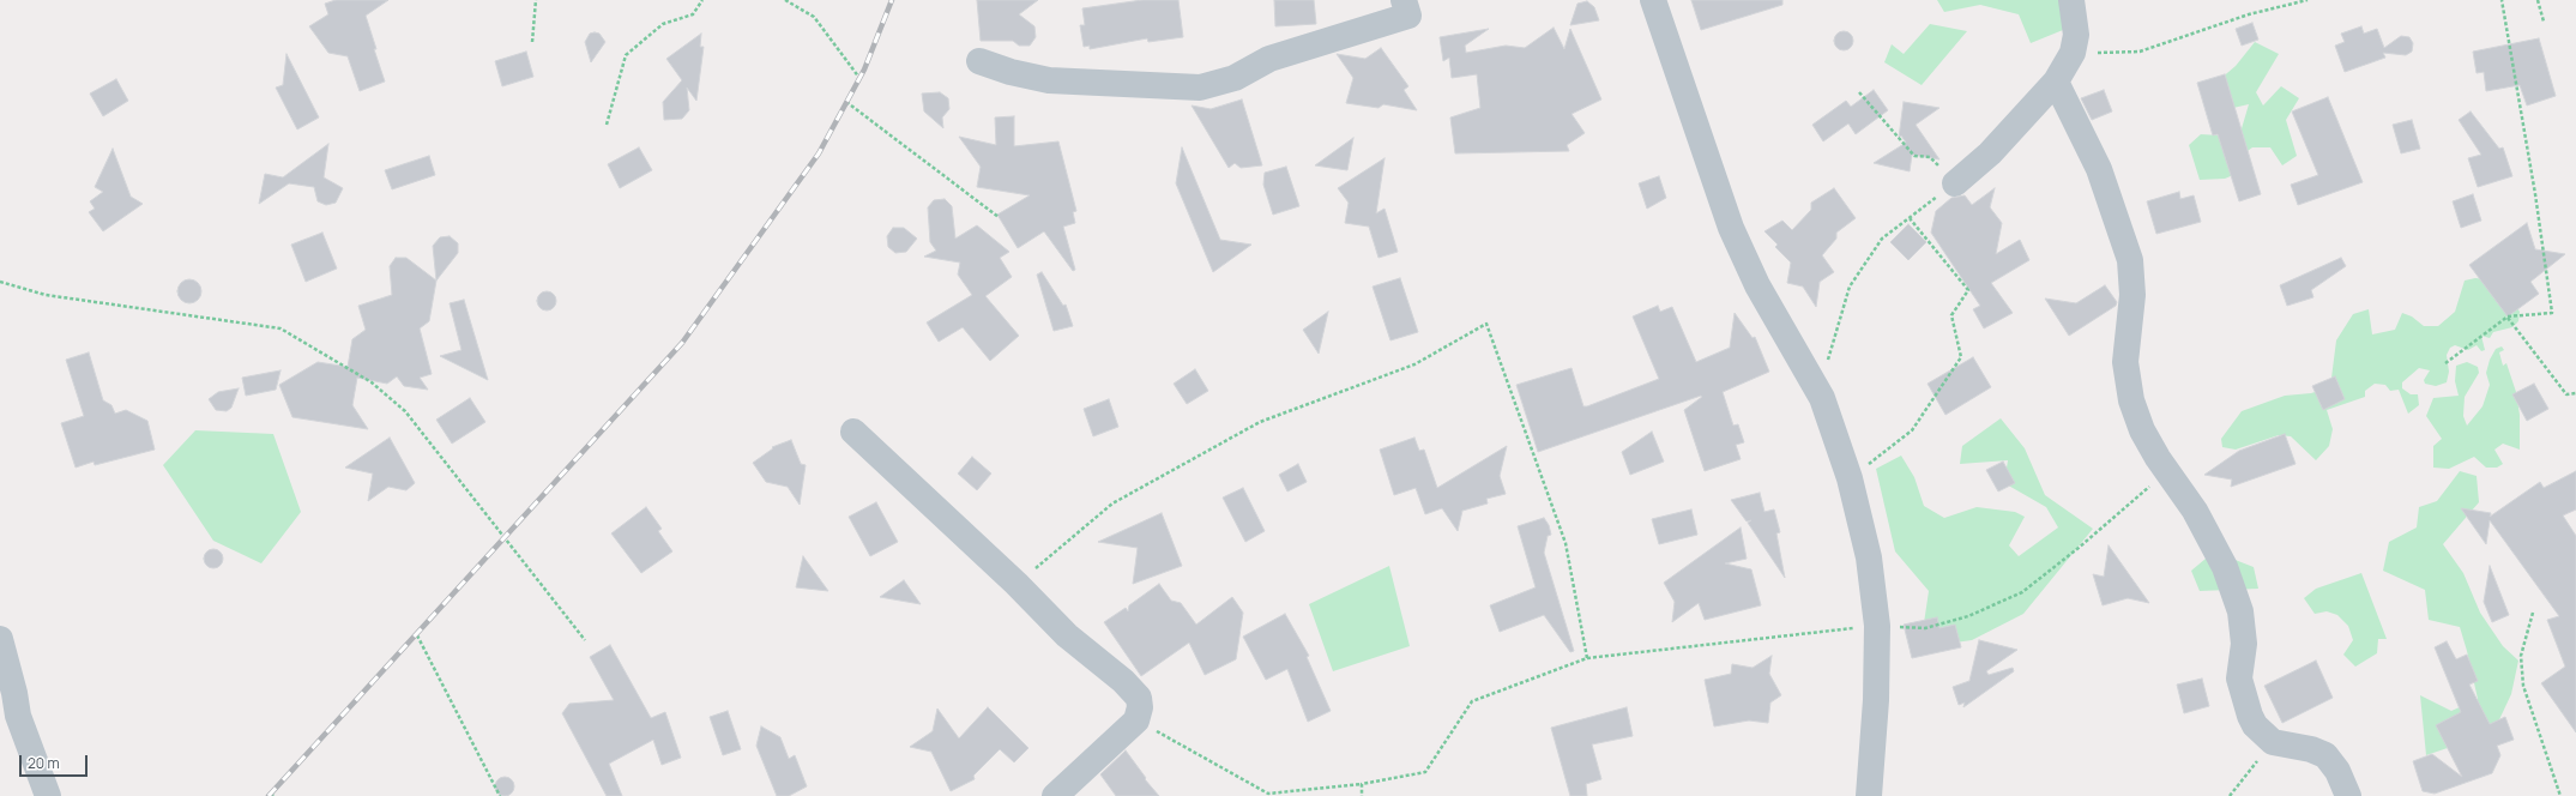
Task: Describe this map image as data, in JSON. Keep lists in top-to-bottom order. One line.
{"scale_bar":"20 m"}
